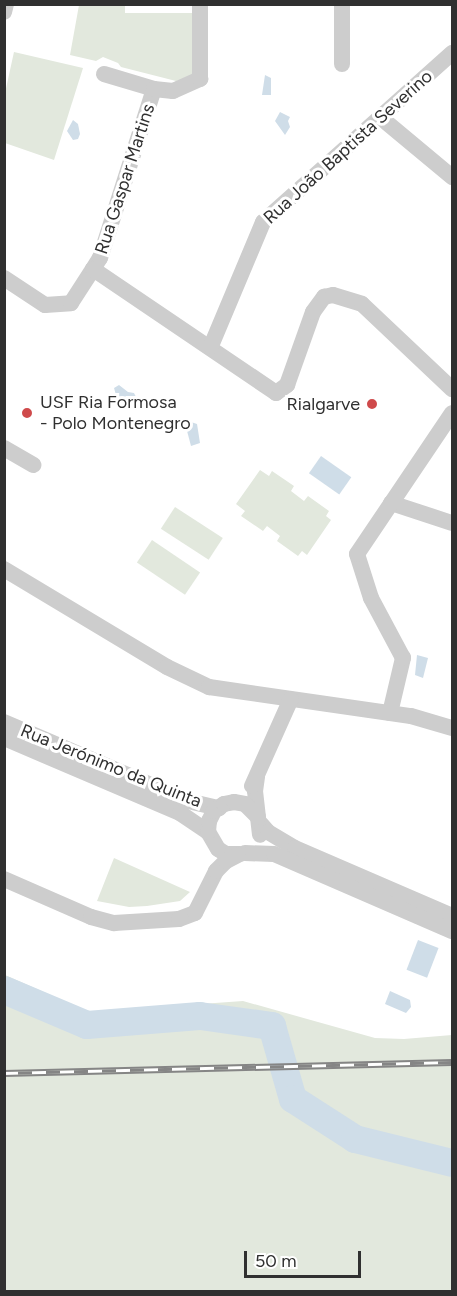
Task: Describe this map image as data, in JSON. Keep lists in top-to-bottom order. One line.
{"streets":{"street":["Rua João Baptista Severino","Rua Gaspar Martins","Rua Jerónimo da Quinta"]},"places":["Rialgarve","USF Ria Formosa - Polo Montenegro"],"scale_bar":"50 m"}
